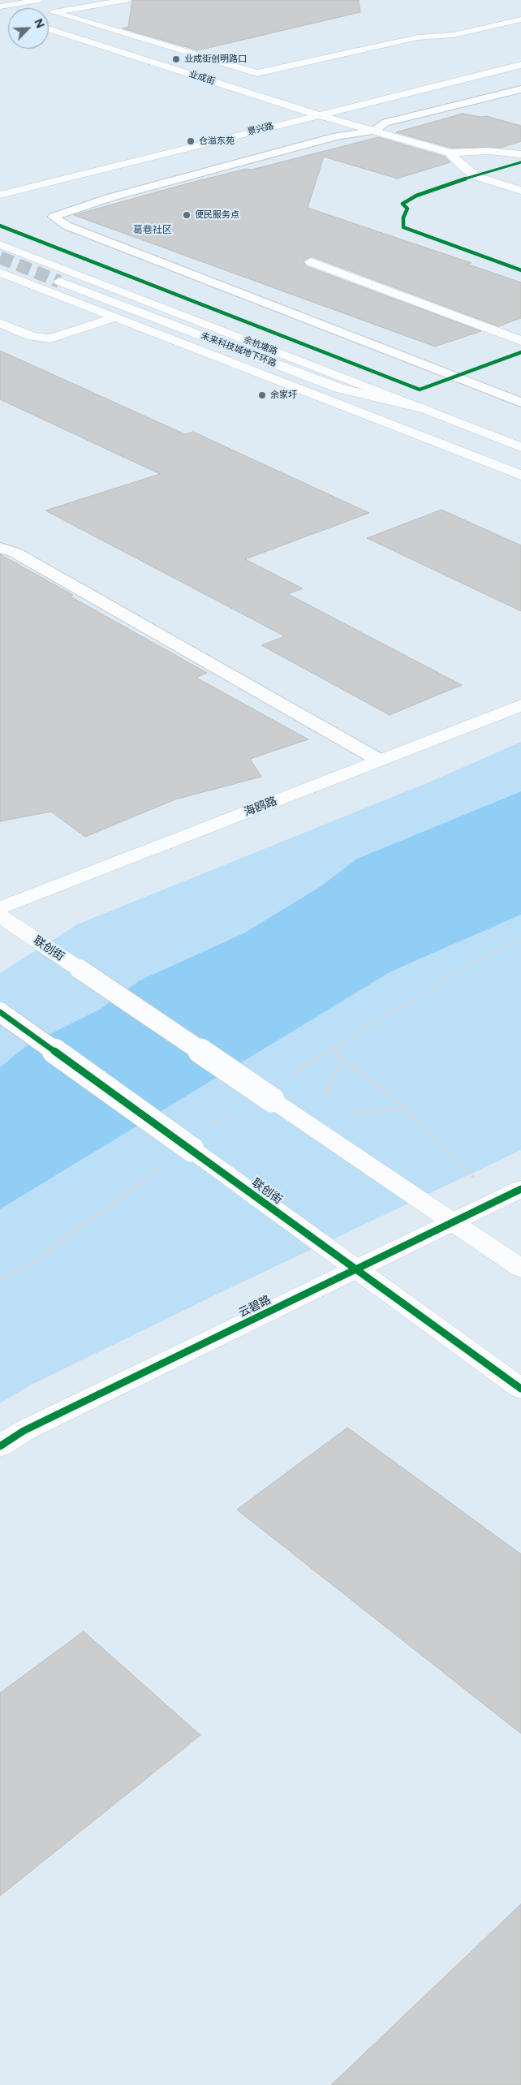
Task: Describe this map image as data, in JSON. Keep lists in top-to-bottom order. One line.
{"streets":{"street":["业成街","景兴路","余杭塘路","未来科技城地下环路","海鸥路","联创街","云碧路"]},"crossings":[["业成街","景兴路"],["余杭塘路","未来科技城地下环路"],["联创街","云碧路"]],"districts":["葛巷社区"],"places":["业成街创明路口","仓溢东苑","便民服务点","余家圩"],"north":"top right"}
